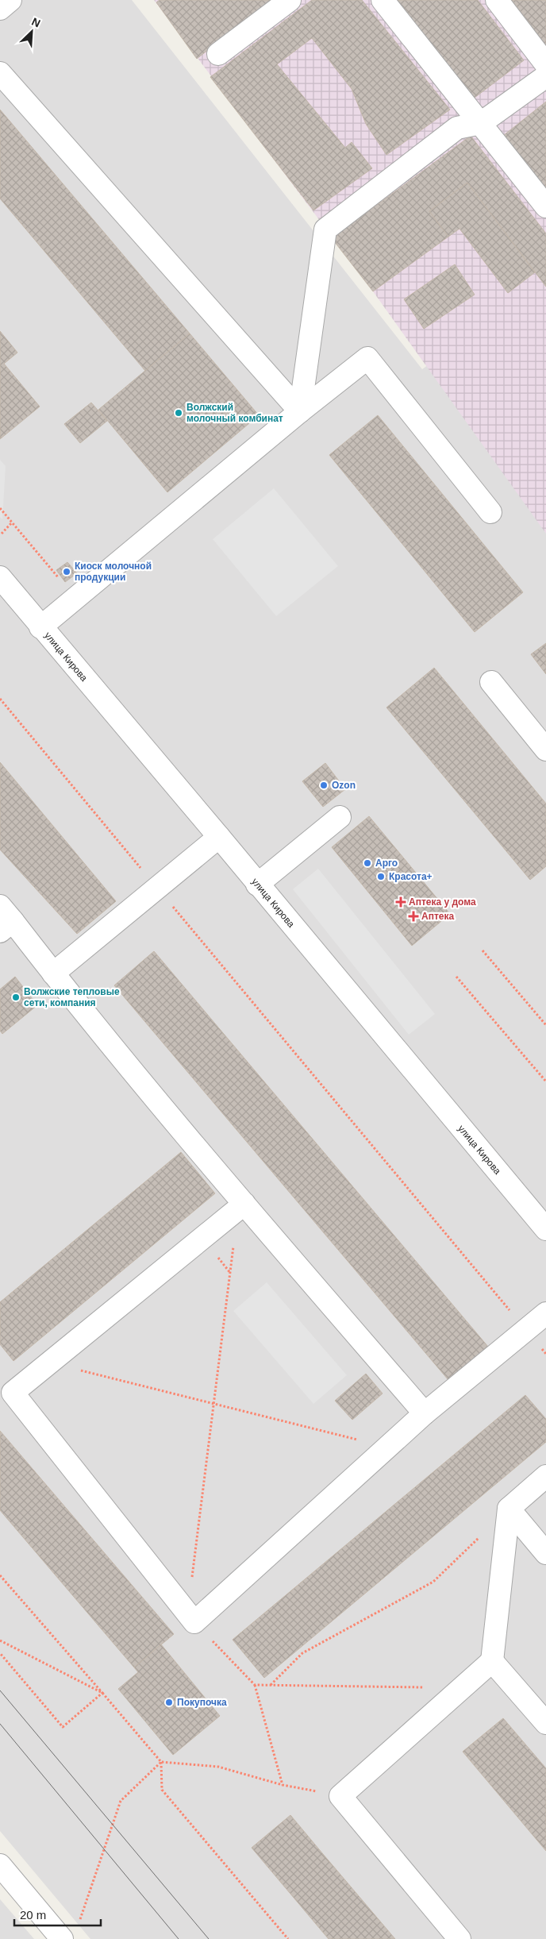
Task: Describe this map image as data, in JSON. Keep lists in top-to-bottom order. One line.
{"streets":{"street":["улица Кирова"]},"places":{"other":["Волжский молочный комбинат","Киоск молочной продукции","Ozon","Арго","Красота+","Волжские тепловые сети, компания","Покупочка"],"health":["Аптека у дома","Аптека"]},"scale_bar":"20 m","north":"top right"}
